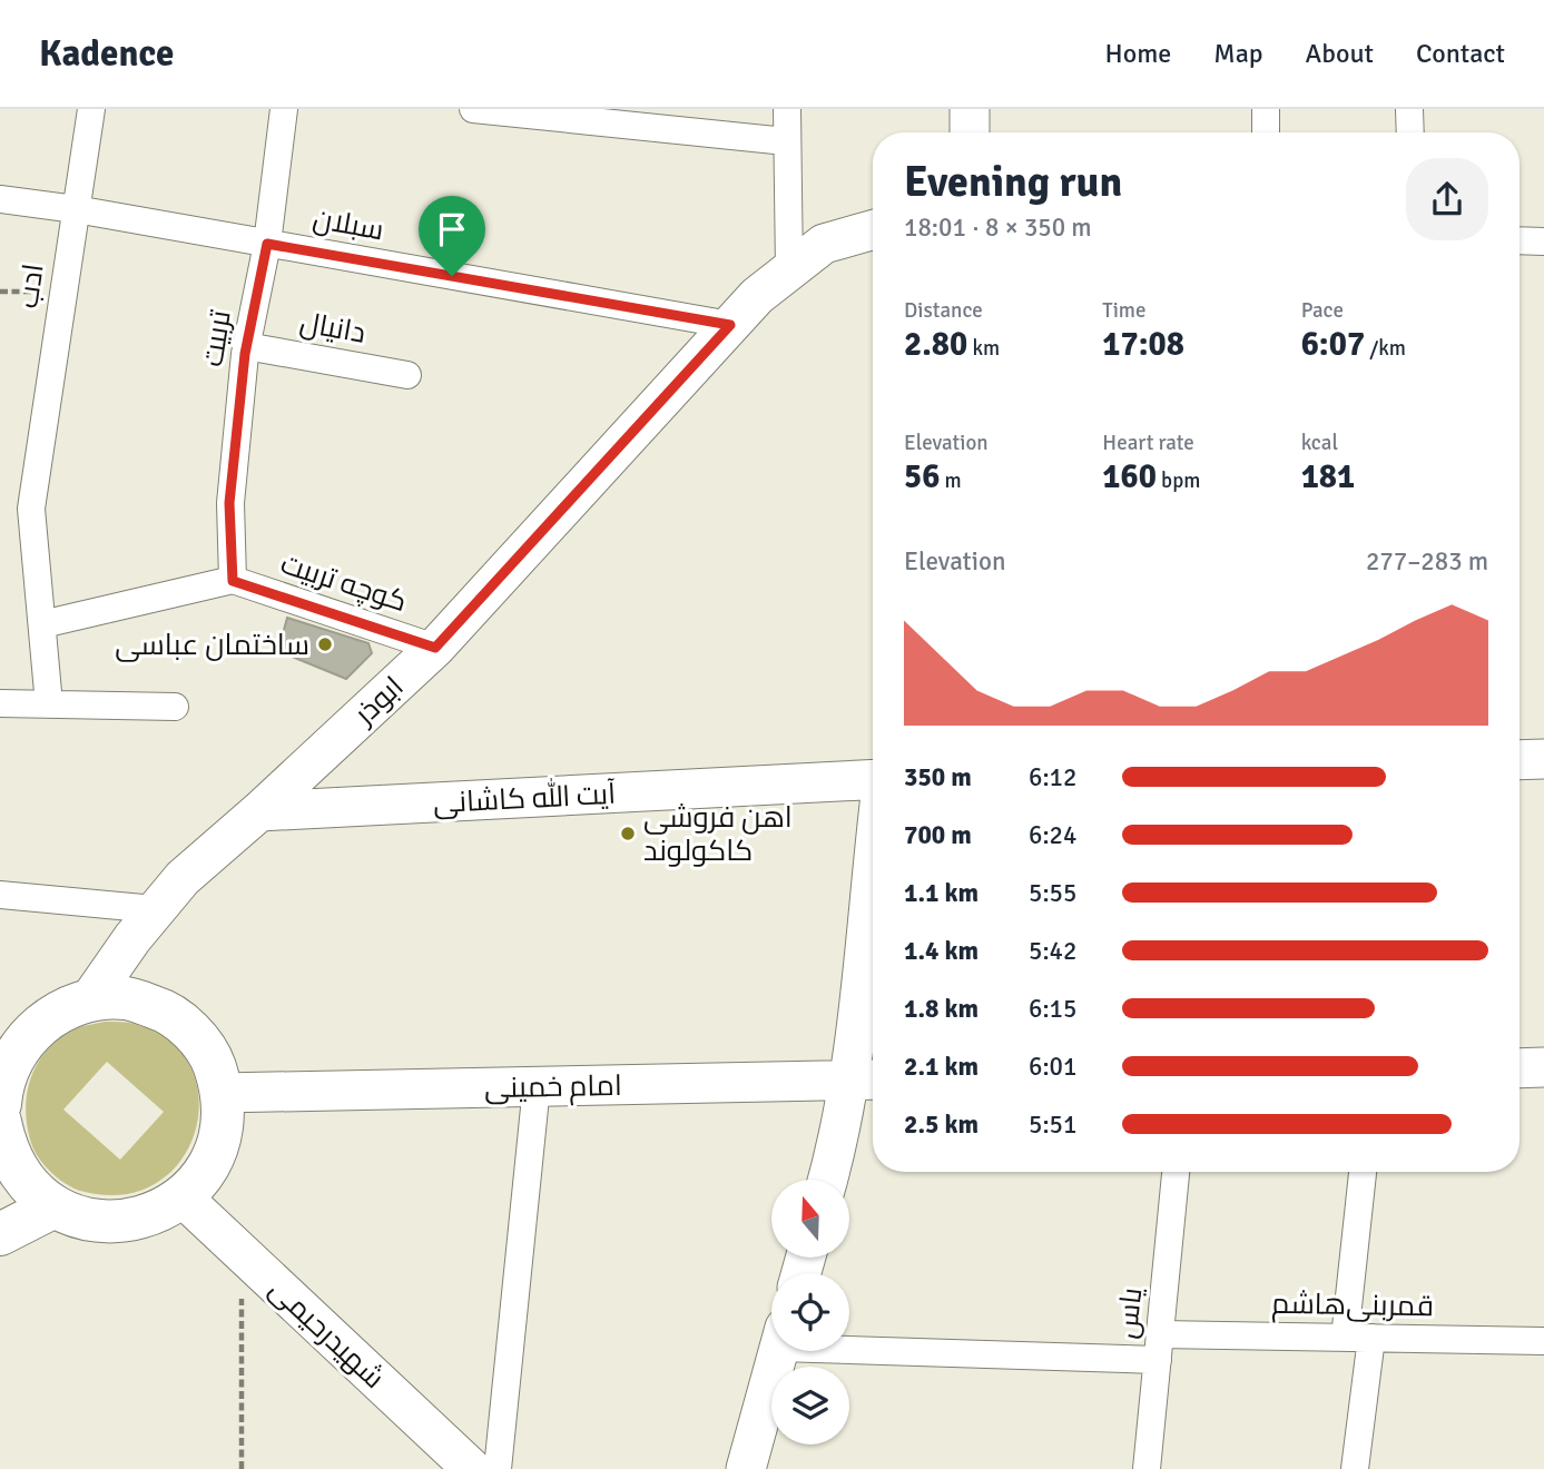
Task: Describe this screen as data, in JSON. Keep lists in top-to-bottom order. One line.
{"streets":{"main road":["ابوذر","آیت الله کاشانی","امام خمینی","شهیدرحیمی"],"street":["سبلان","ادب","دانیال","تربیت","کوچه تربیت","قمربنی‌هاشم","یاس"]},"crossings":[["سبلان","ادب"],["سبلان","تربیت"],["سبلان","ابوذر"],["دانیال","تربیت"],["تربیت","کوچه تربیت"],["کوچه تربیت","ابوذر"],["ابوذر","آیت الله کاشانی"],["قمربنی‌هاشم","یاس"]],"places":["ساختمان عباسی","اهن فروشی کاکولوند"],"north":"top","page":{"header":"Kadence","nav":["Home","Map","About","Contact"],"heading":["Evening run","18:01 · 8 × 350 m"],"stats":[["Distance","2.80 km"],["Time","17:08"],["Pace","6:07 /km"],["Elevation","56 m"],["Heart rate","160 bpm"],["kcal","181"]],"chart":["Elevation","277–283 m"],"list":[{"name":"350 m","note":"6:12"},{"name":"700 m","note":"6:24"},{"name":"1.1 km","note":"5:55"},{"name":"1.4 km","note":"5:42"},{"name":"1.8 km","note":"6:15"},{"name":"2.1 km","note":"6:01"},{"name":"2.5 km","note":"5:51"}]}}
